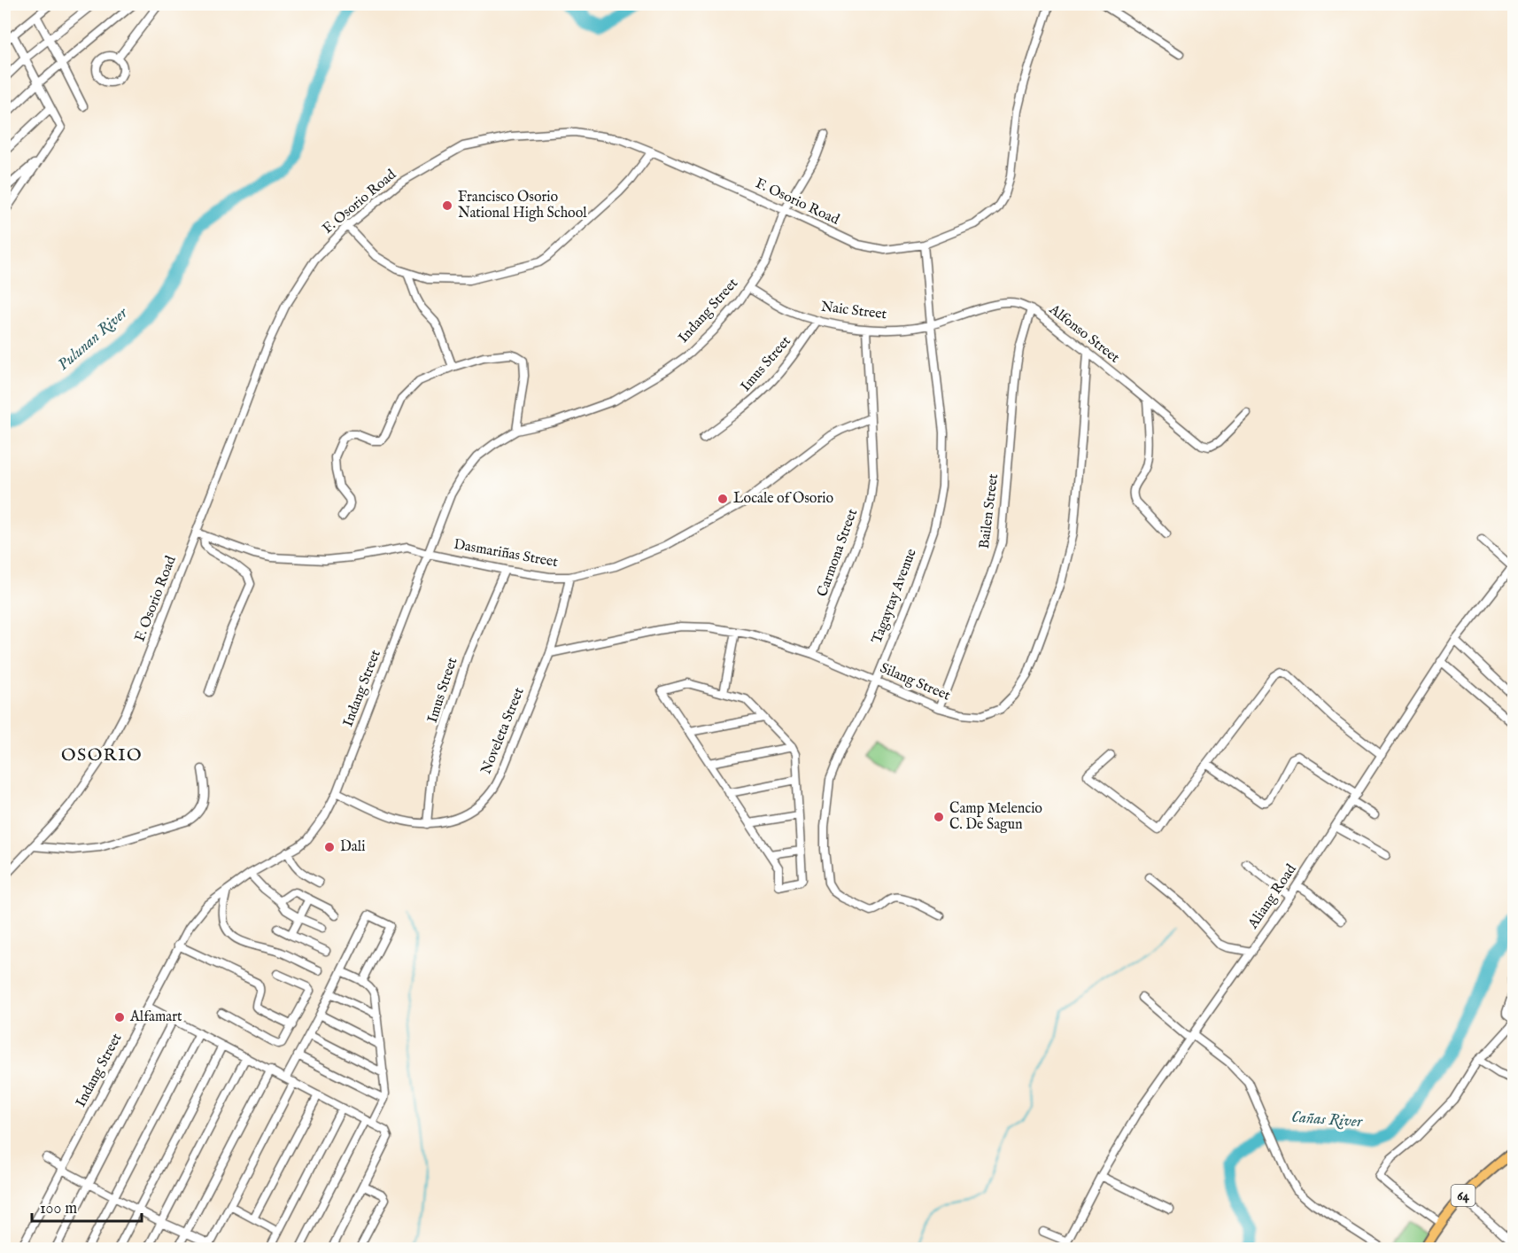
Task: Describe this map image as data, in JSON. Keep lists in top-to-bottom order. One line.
{"streets":{"main road":["64"],"street":["F. Osorio Road","Indang Street","Naic Street","Alfonso Street","Imus Street","Bailen Street","Carmona Street","Dasmariñas Street","Tagaytay Avenue","Silang Street","Noveleta Street","Aliang Road"]},"crossings":[["F. Osorio Road","Indang Street"],["F. Osorio Road","Dasmariñas Street"],["F. Osorio Road","Tagaytay Avenue"],["Indang Street","Naic Street"],["Indang Street","Dasmariñas Street"],["Indang Street","Noveleta Street"],["Naic Street","Alfonso Street"],["Naic Street","Imus Street"],["Naic Street","Carmona Street"],["Naic Street","Tagaytay Avenue"],["Alfonso Street","Bailen Street"],["Alfonso Street","Tagaytay Avenue"],["Alfonso Street","Silang Street"],["Imus Street","Dasmariñas Street"],["Imus Street","Noveleta Street"],["Bailen Street","Silang Street"],["Carmona Street","Dasmariñas Street"],["Carmona Street","Silang Street"],["Dasmariñas Street","Noveleta Street"],["Tagaytay Avenue","Silang Street"],["Silang Street","Noveleta Street"]],"districts":["OSORIO"],"water":["Pulunan River","Cañas River"],"places":["Francisco Osorio National High School","Locale of Osorio","Camp Melencio C. De Sagun","Dali","Alfamart"],"scale_bar":"100 m"}
